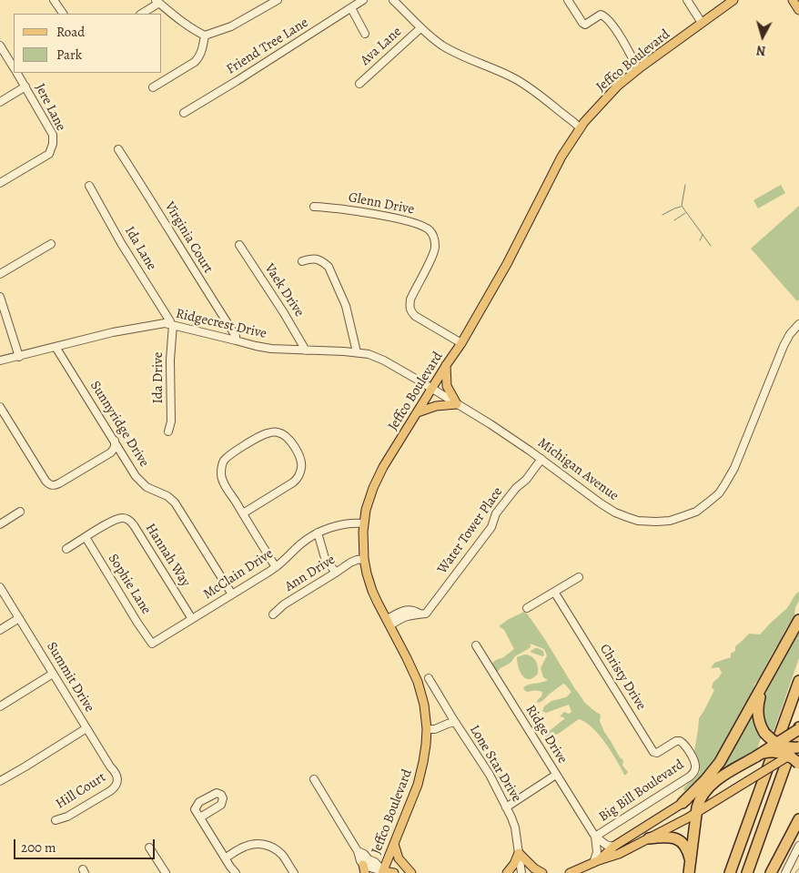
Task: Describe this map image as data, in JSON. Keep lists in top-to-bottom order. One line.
{"streets":{"main road":["Jeffco Boulevard"],"street":["Friend Tree Lane","Ava Lane","Jere Lane","Glenn Drive","Virginia Court","Ida Lane","Vaek Drive","Ridgecrest Drive","Ida Drive","Sunnyridge Drive","Michigan Avenue","Water Tower Place","Hannah Way","Ann Drive","McClain Drive","Sophie Lane","Summit Drive","Christy Drive","Ridge Drive","Lone Star Drive","Hill Court","Big Bill Boulevard"]},"crossings":[["Jeffco Boulevard","Glenn Drive"],["Jeffco Boulevard","Ridgecrest Drive"],["Jeffco Boulevard","Michigan Avenue"],["Jeffco Boulevard","Water Tower Place"],["Jeffco Boulevard","Ann Drive"],["Jeffco Boulevard","McClain Drive"],["Jeffco Boulevard","Lone Star Drive"],["Virginia Court","Ridgecrest Drive"],["Ida Lane","Ridgecrest Drive"],["Ida Lane","Ida Drive"],["Vaek Drive","Ridgecrest Drive"],["Ridgecrest Drive","Ida Drive"],["Ridgecrest Drive","Sunnyridge Drive"],["Ridgecrest Drive","Michigan Avenue"],["Sunnyridge Drive","McClain Drive"],["Michigan Avenue","Water Tower Place"],["Hannah Way","McClain Drive"],["Hannah Way","Sophie Lane"],["McClain Drive","Sophie Lane"],["Summit Drive","Hill Court"],["Christy Drive","Big Bill Boulevard"],["Ridge Drive","Big Bill Boulevard"]],"legend":["Road","Park"],"scale_bar":"200 m","north":"bottom"}
